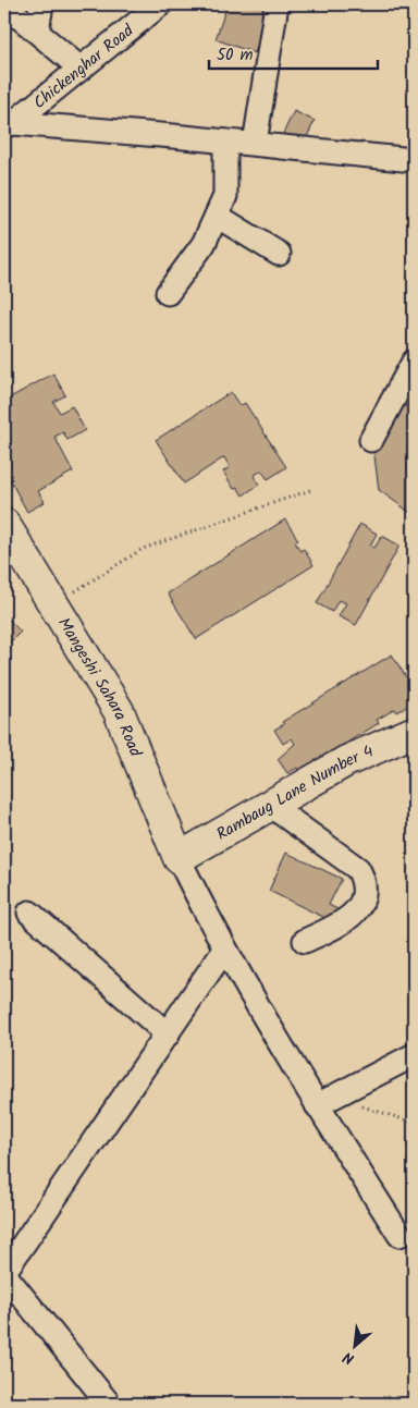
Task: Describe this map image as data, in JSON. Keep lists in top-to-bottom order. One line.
{"streets":{"street":["Chickenghar Road","Mangeshi Sahara Road","Rambaug Lane Number 4"]},"crossings":[["Mangeshi Sahara Road","Rambaug Lane Number 4"]],"scale_bar":"50 m","north":"bottom left"}
